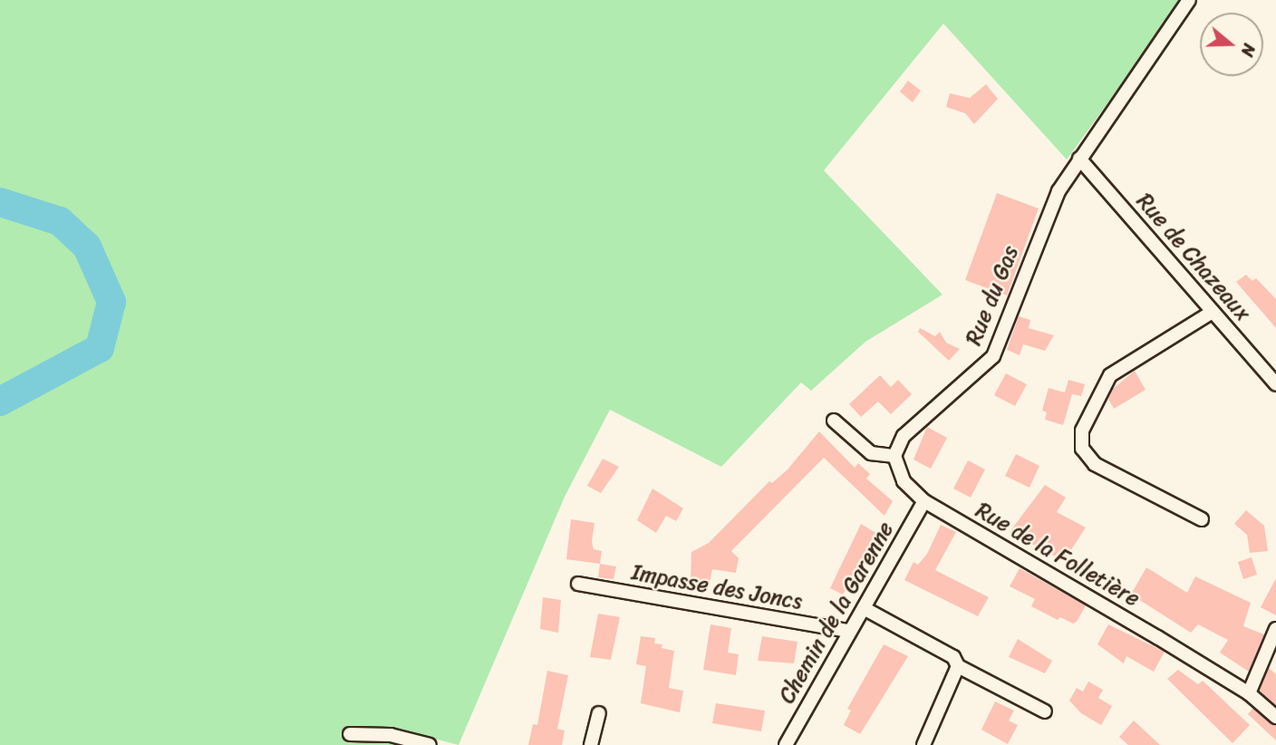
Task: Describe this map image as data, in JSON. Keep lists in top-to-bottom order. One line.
{"streets":{"street":["Rue de Chazeaux","Rue du Gas","Rue de la Folletière","Impasse des Joncs","Chemin de la Garenne"]},"crossings":[["Rue de Chazeaux","Rue du Gas"],["Rue du Gas","Rue de la Folletière"],["Rue de la Folletière","Chemin de la Garenne"],["Impasse des Joncs","Chemin de la Garenne"]],"north":"right"}
